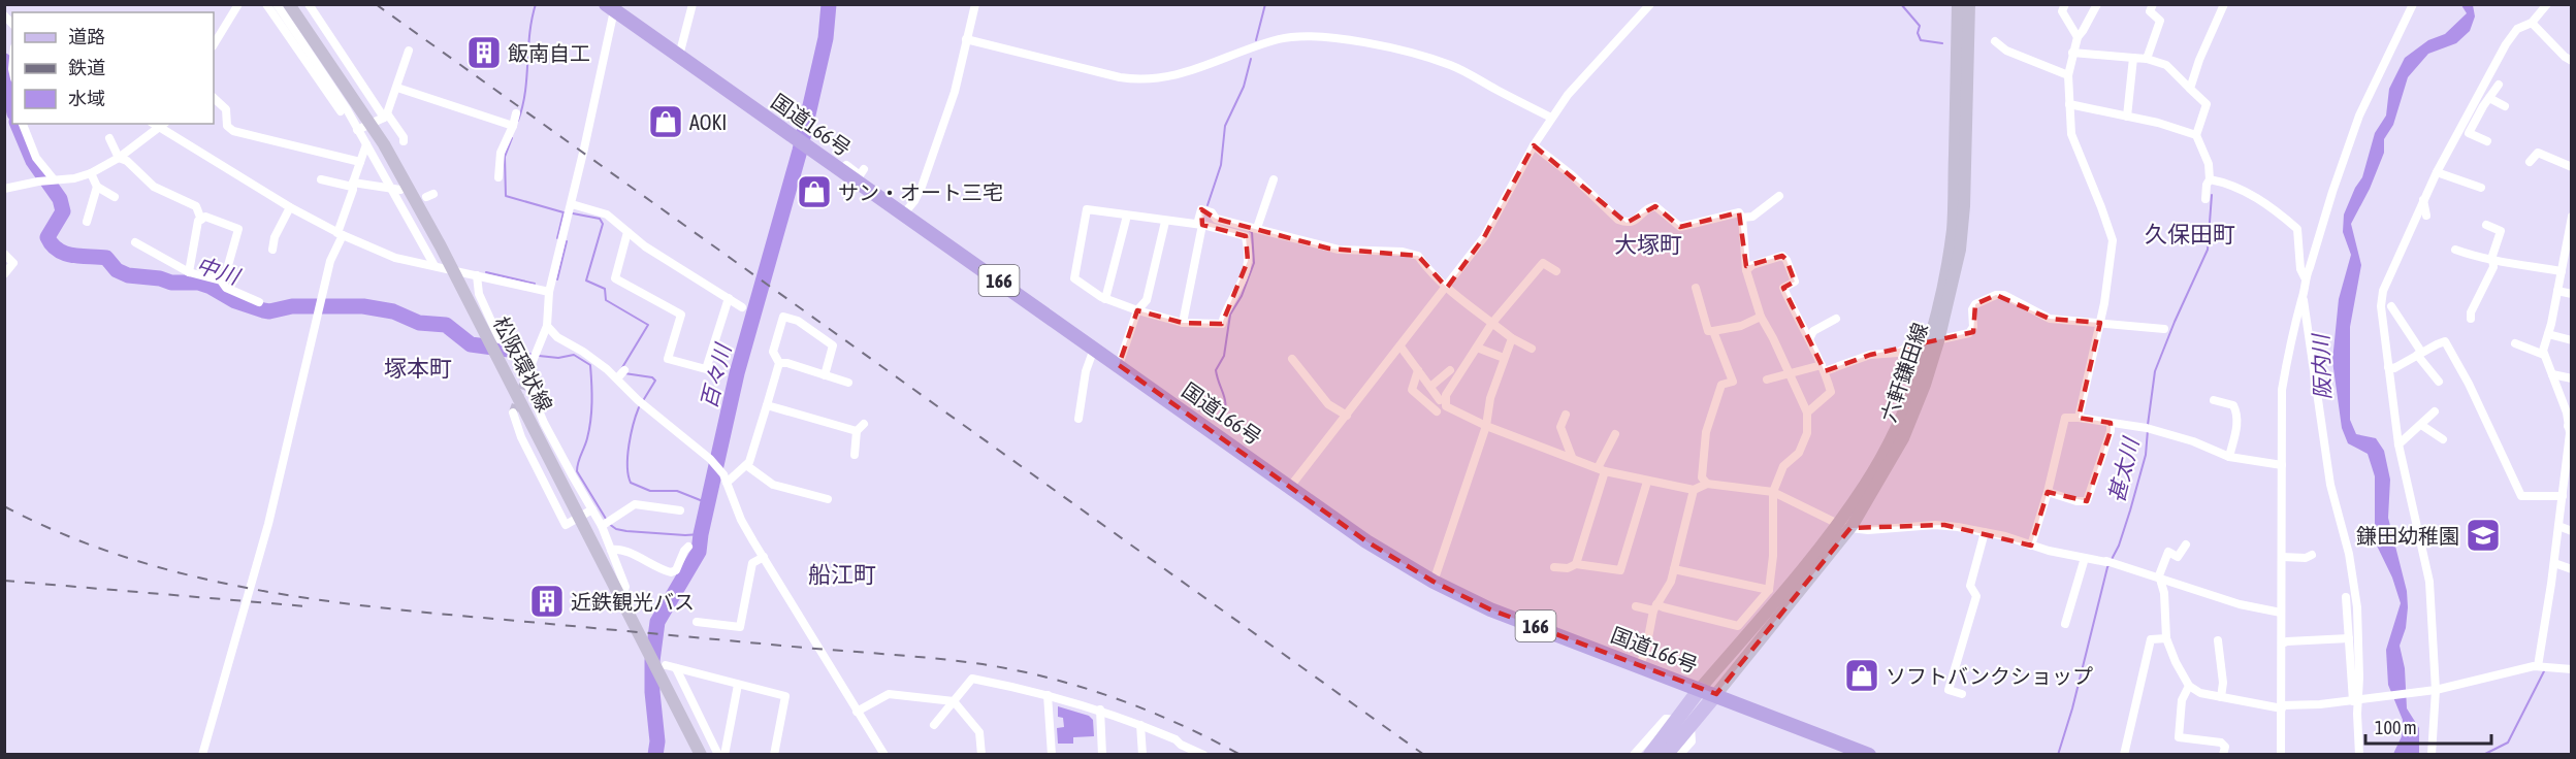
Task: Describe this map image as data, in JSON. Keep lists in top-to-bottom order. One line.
{"streets":{"highway":["国道166号","166"],"main road":["松阪環状線","六軒鎌田線"]},"crossings":[["国道166号","六軒鎌田線"]],"districts":["久保田町","大塚町","塚本町","船江町"],"water":["中川","阪内川","百々川","甚太川"],"places":{"building":["飯南自工","近鉄観光バス"],"shop":["AOKI","サン・オート三宅","ソフトバンクショップ"],"school or university":["鎌田幼稚園"]},"legend":["道路","鉄道","水域"],"scale_bar":"100 m"}
